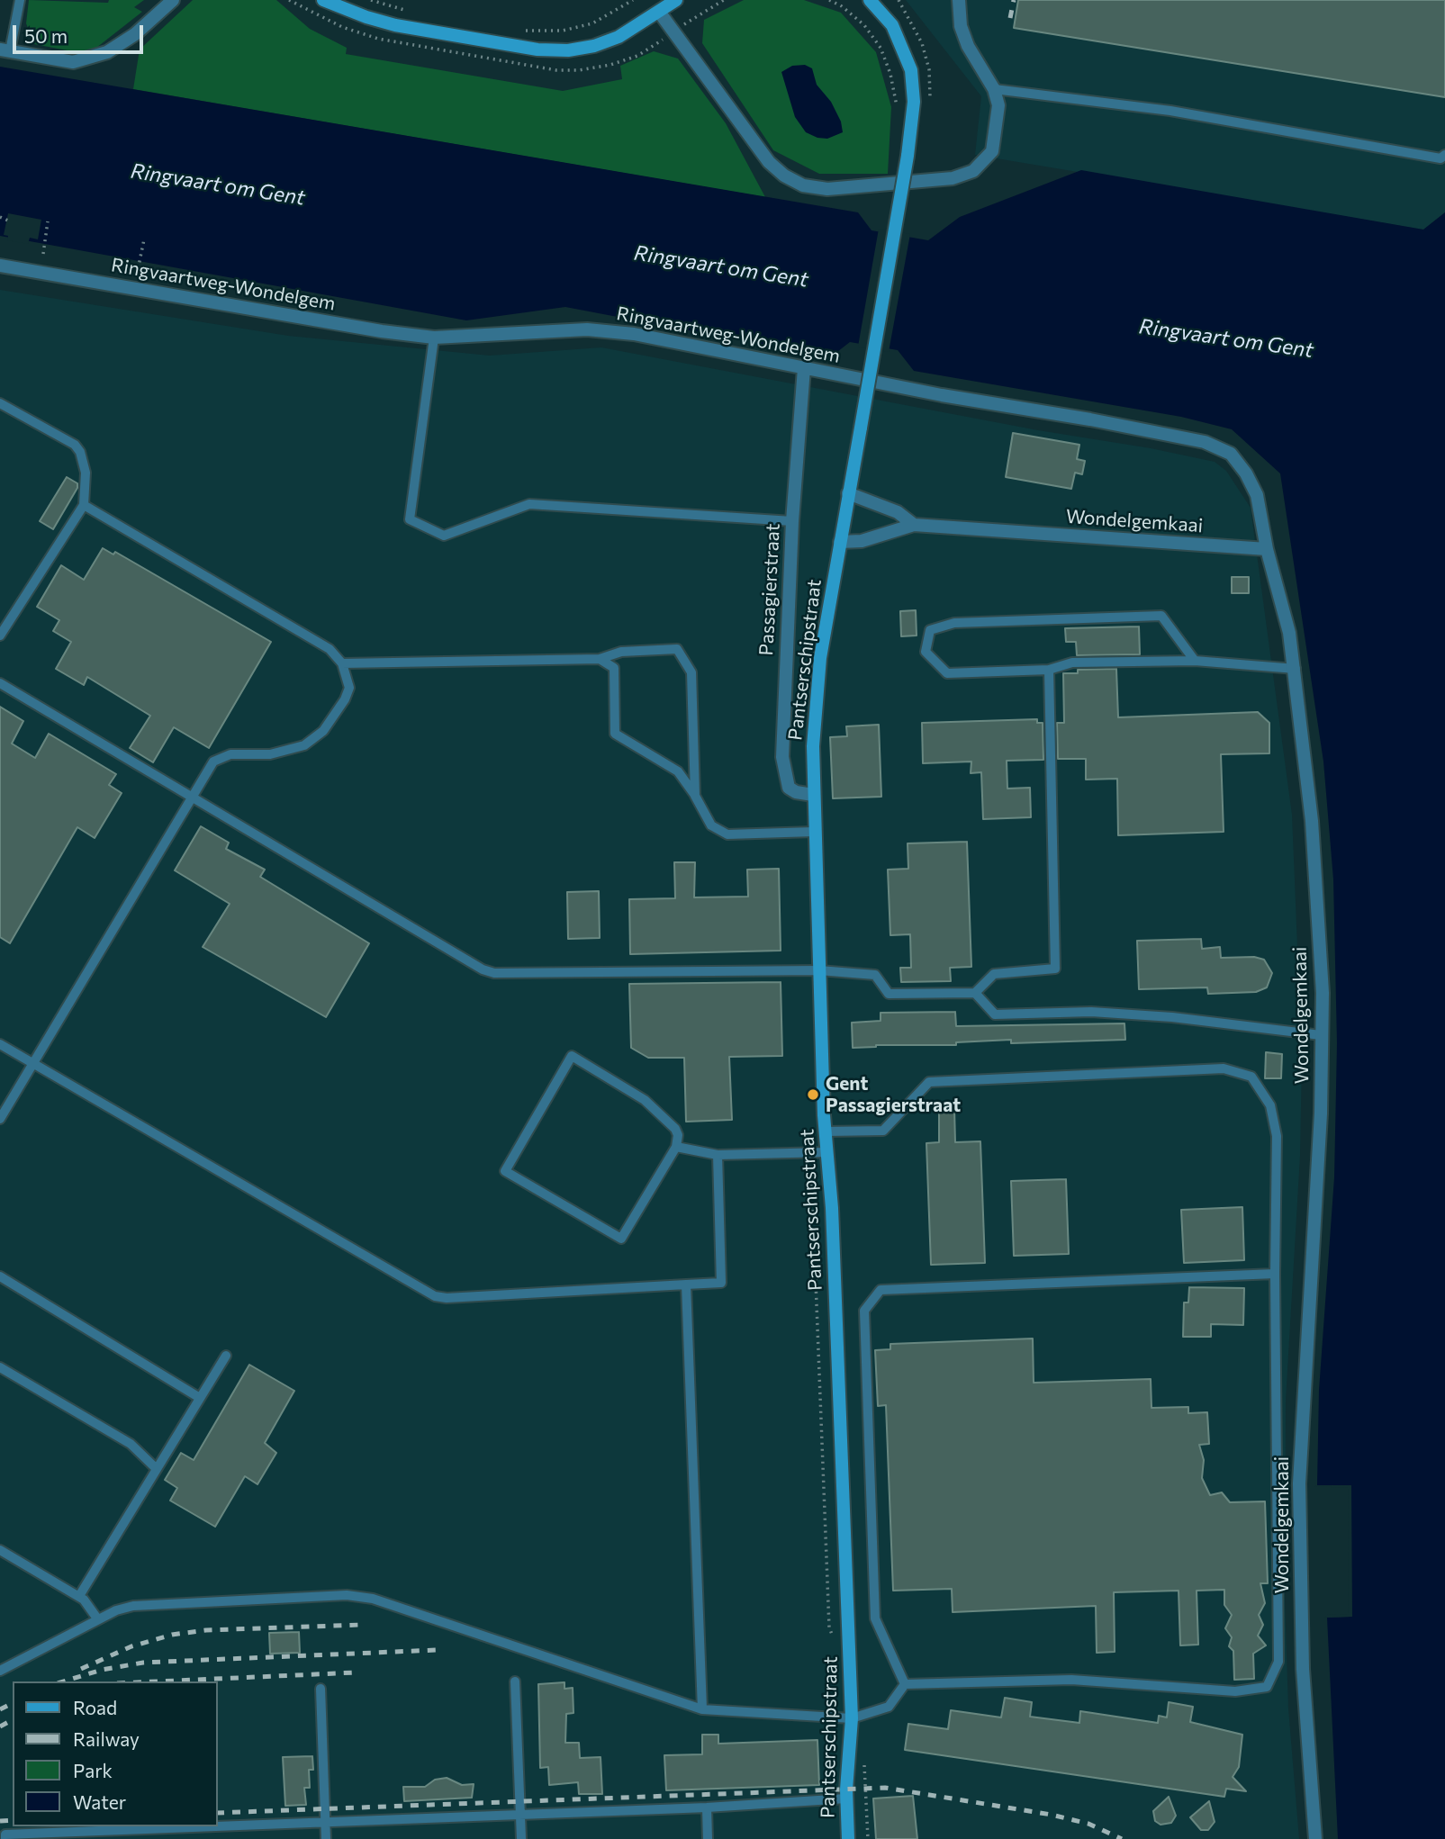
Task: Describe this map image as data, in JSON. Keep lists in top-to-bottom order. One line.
{"streets":{"main road":["Pantserschipstraat"],"street":["Ringvaartweg-Wondelgem","Wondelgemkaai","Passagierstraat"]},"crossings":[["Ringvaartweg-Wondelgem","Wondelgemkaai"],["Ringvaartweg-Wondelgem","Passagierstraat"],["Wondelgemkaai","Pantserschipstraat"],["Passagierstraat","Pantserschipstraat"]],"water":["Ringvaart om Gent"],"places":["Gent Passagierstraat"],"legend":["Road","Railway","Park","Water"],"scale_bar":"50 m"}
